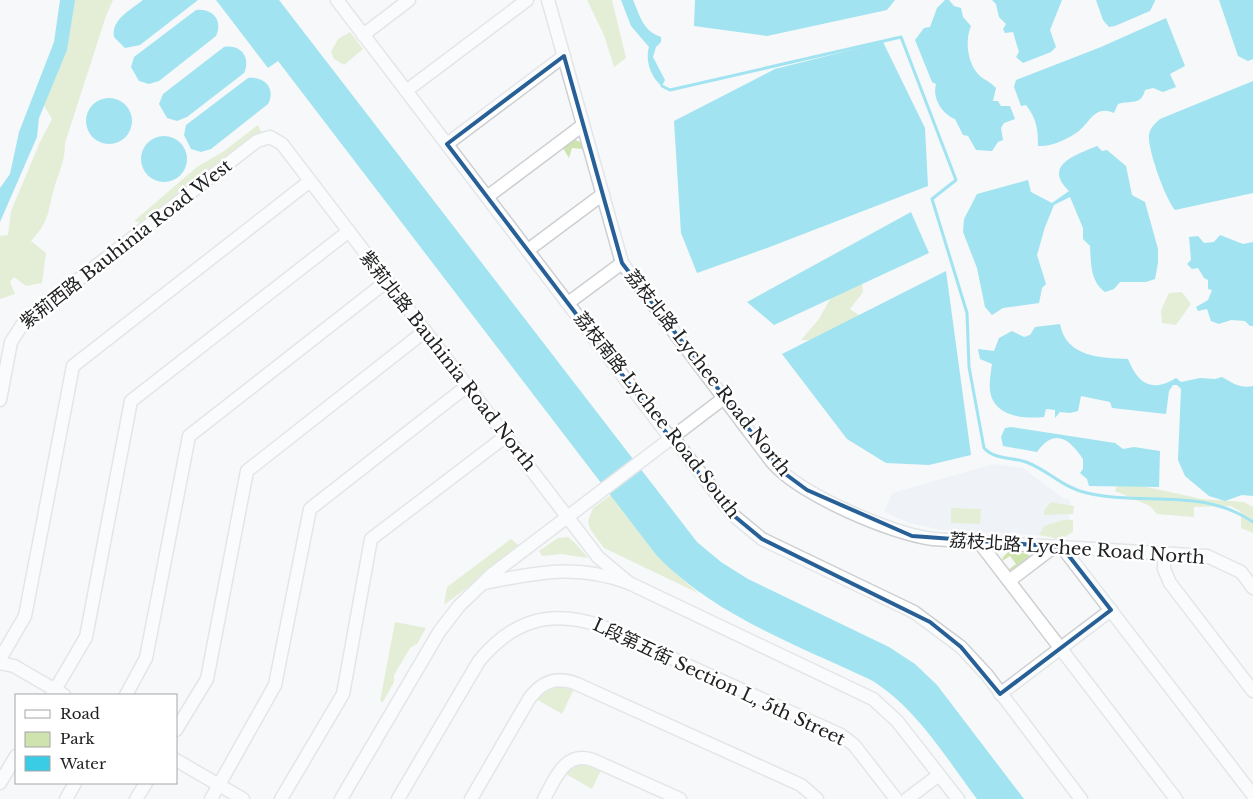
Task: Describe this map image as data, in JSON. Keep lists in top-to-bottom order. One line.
{"streets":{"street":["紫荊西路 Bauhinia Road West","紫荊北路 Bauhinia Road North","荔枝北路 Lychee Road North","荔枝南路 Lychee Road South","L段第五街 Section L, 5th Street"]},"crossings":[["紫荊西路 Bauhinia Road West","紫荊北路 Bauhinia Road North"]],"legend":["Road","Park","Water"]}
